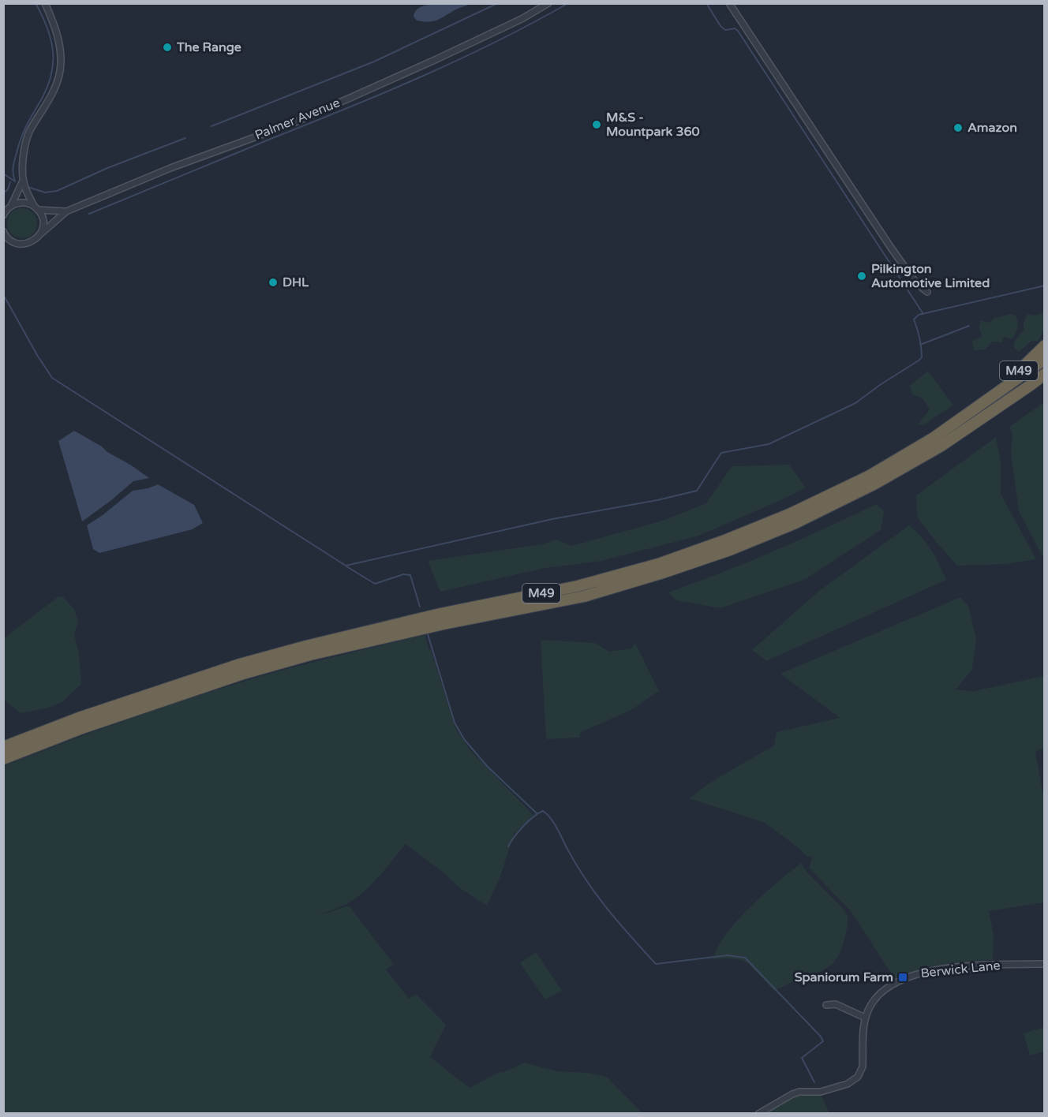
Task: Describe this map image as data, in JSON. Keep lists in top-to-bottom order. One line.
{"streets":{"highway":["M49"],"street":["Palmer Avenue","Berwick Lane"]},"places":{"other":["The Range","M&S - Mountpark 360","Amazon","Pilkington Automotive Limited","DHL"],"transit":["Spaniorum Farm"]}}
